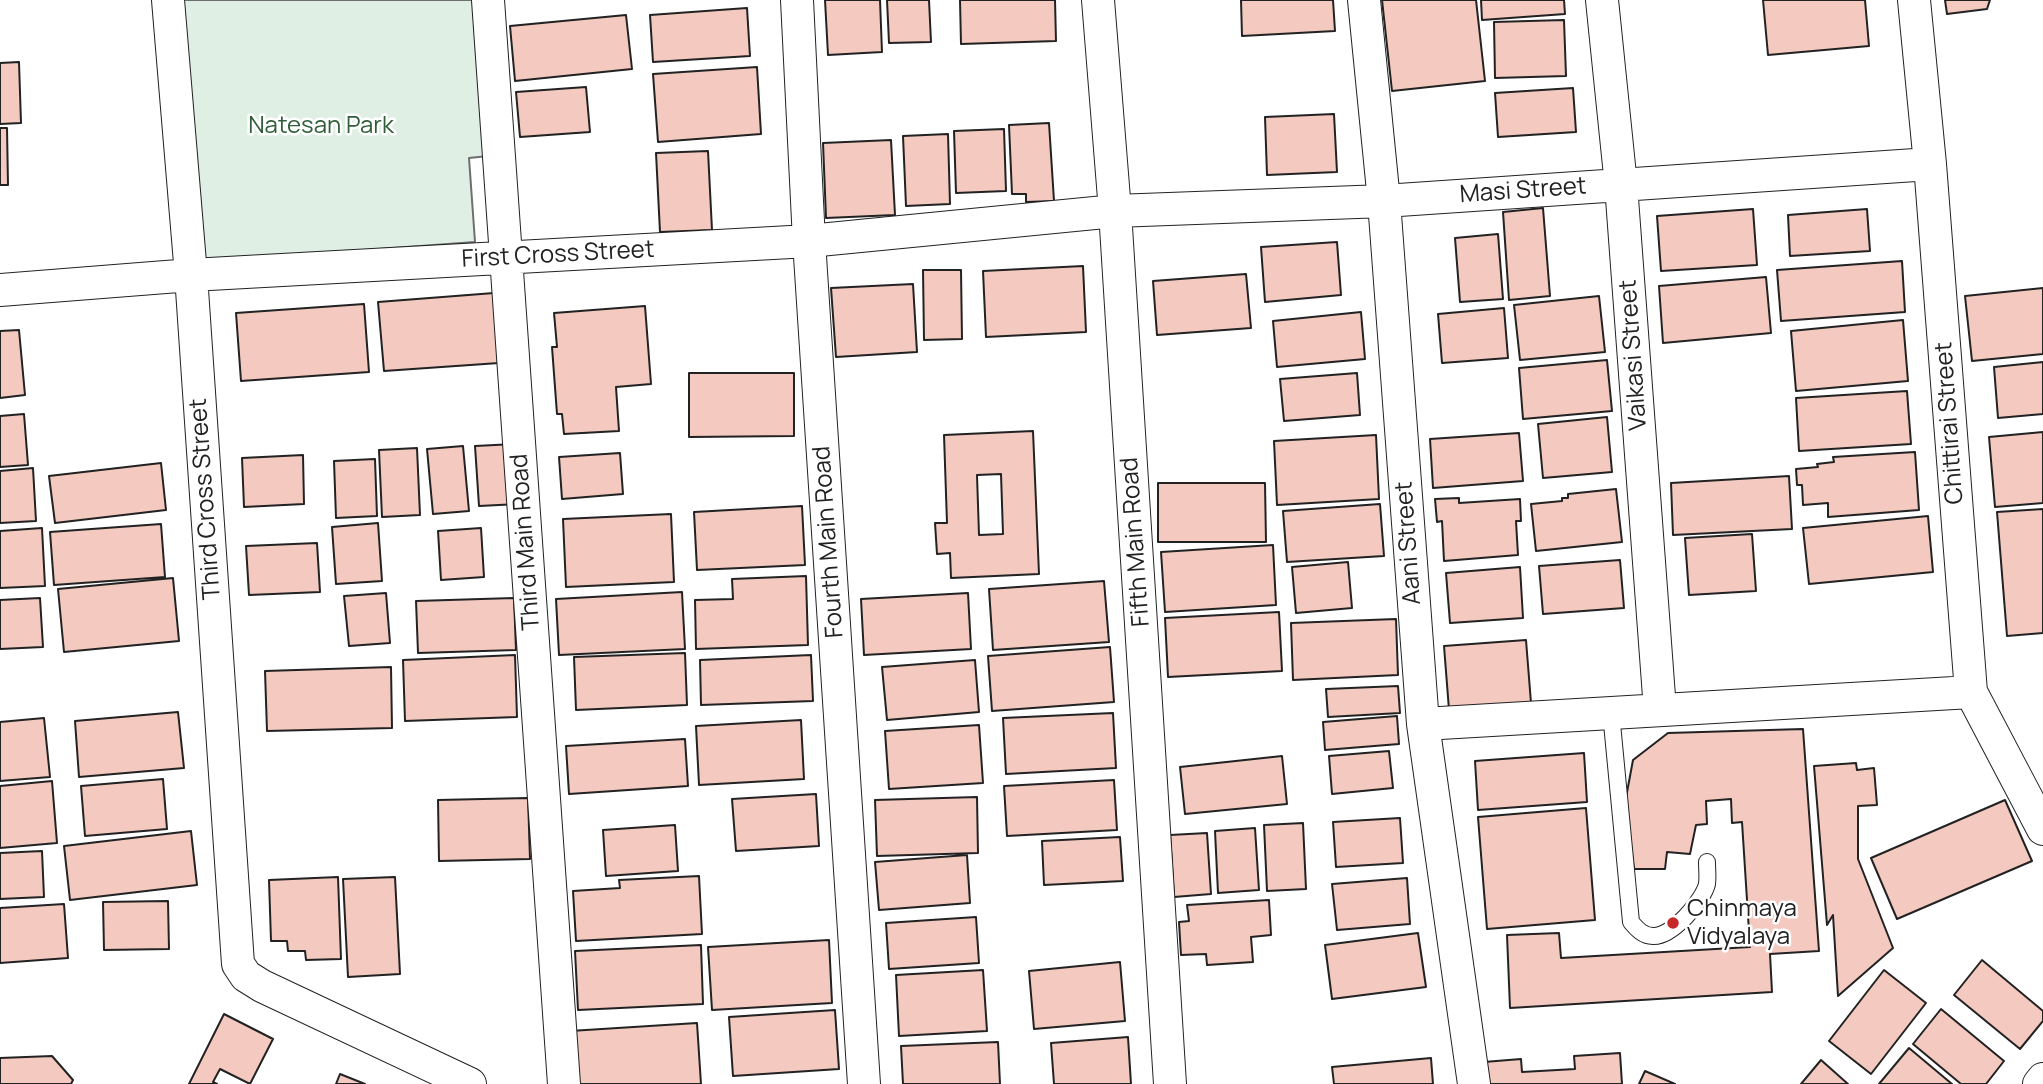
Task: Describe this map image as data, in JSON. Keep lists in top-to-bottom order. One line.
{"streets":{"street":["Masi Street","First Cross Street","Vaikasi Street","Chittirai Street","Third Cross Street","Third Main Road","Fourth Main Road","Fifth Main Road","Aani Street"]},"crossings":[["Masi Street","First Cross Street"],["Masi Street","Vaikasi Street"],["Masi Street","Chittirai Street"],["Masi Street","Fifth Main Road"],["Masi Street","Aani Street"],["First Cross Street","Third Cross Street"],["First Cross Street","Third Main Road"],["First Cross Street","Fourth Main Road"],["First Cross Street","Fifth Main Road"]],"parks":["Natesan Park"],"places":["Chinmaya Vidyalaya"]}
